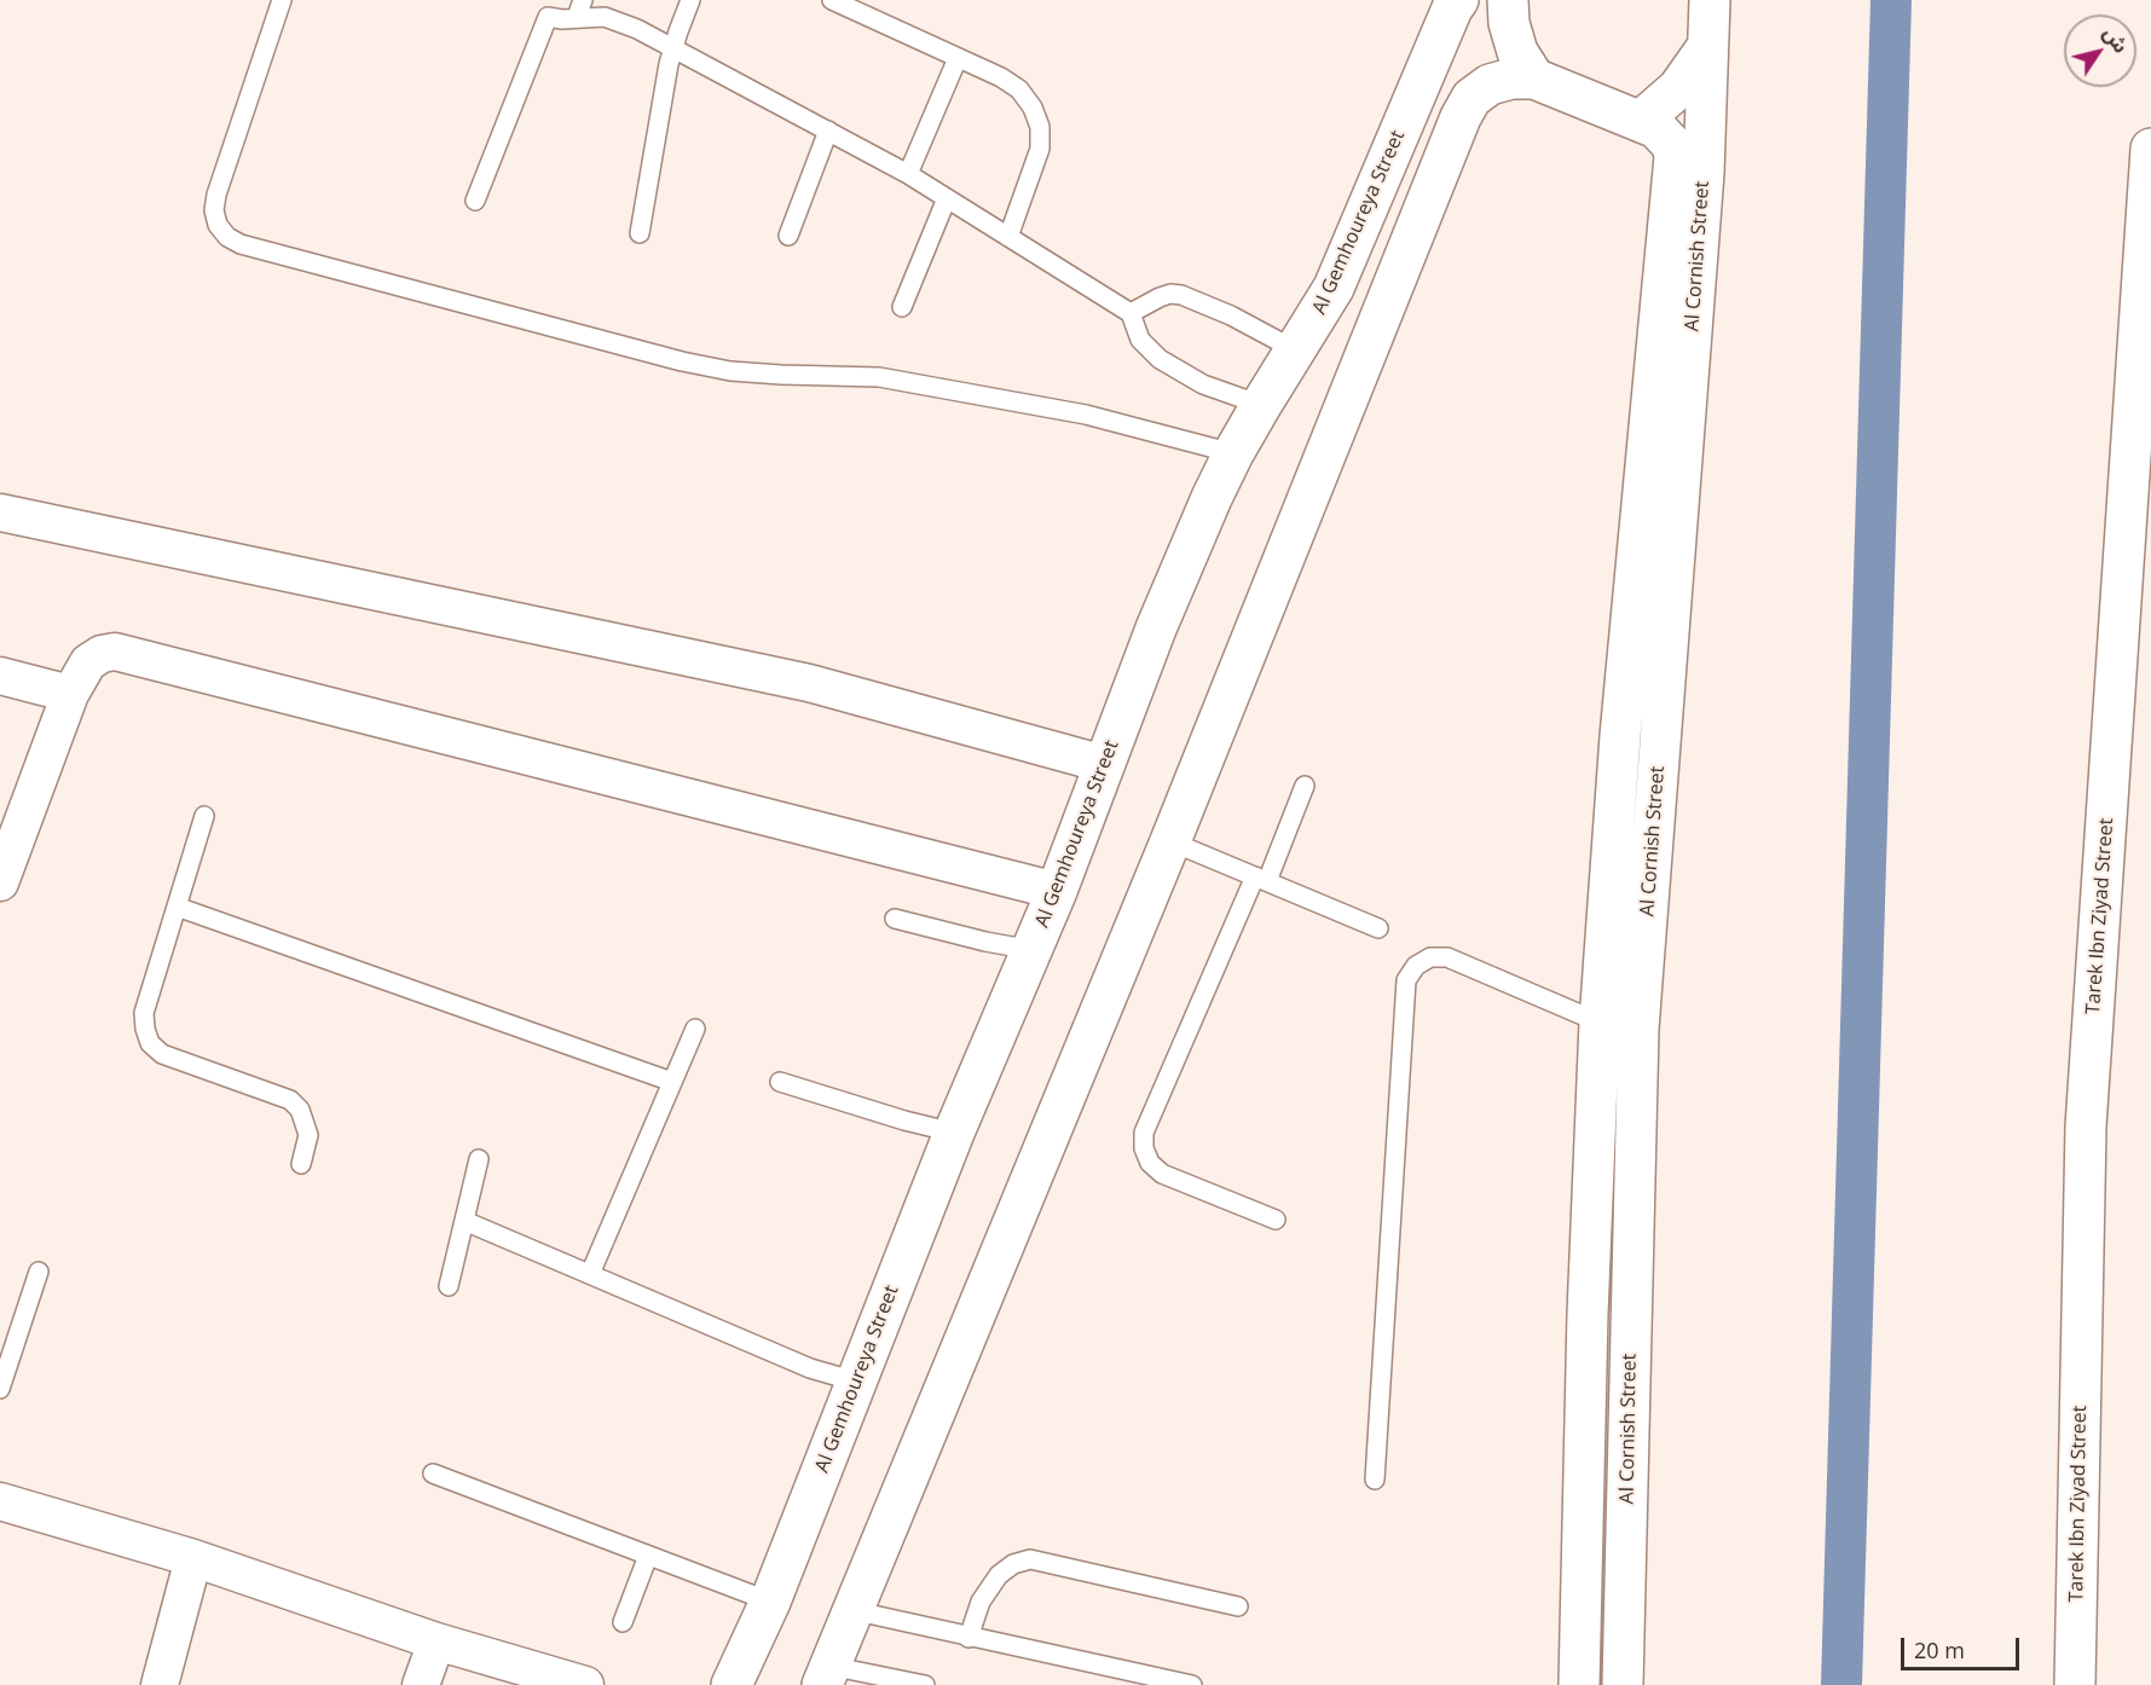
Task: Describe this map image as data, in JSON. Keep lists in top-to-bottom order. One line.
{"streets":{"main road":["Al Gemhoureya Street","Al Cornish Street","Tarek Ibn Ziyad Street"]},"scale_bar":"20 m","north":"top right"}
